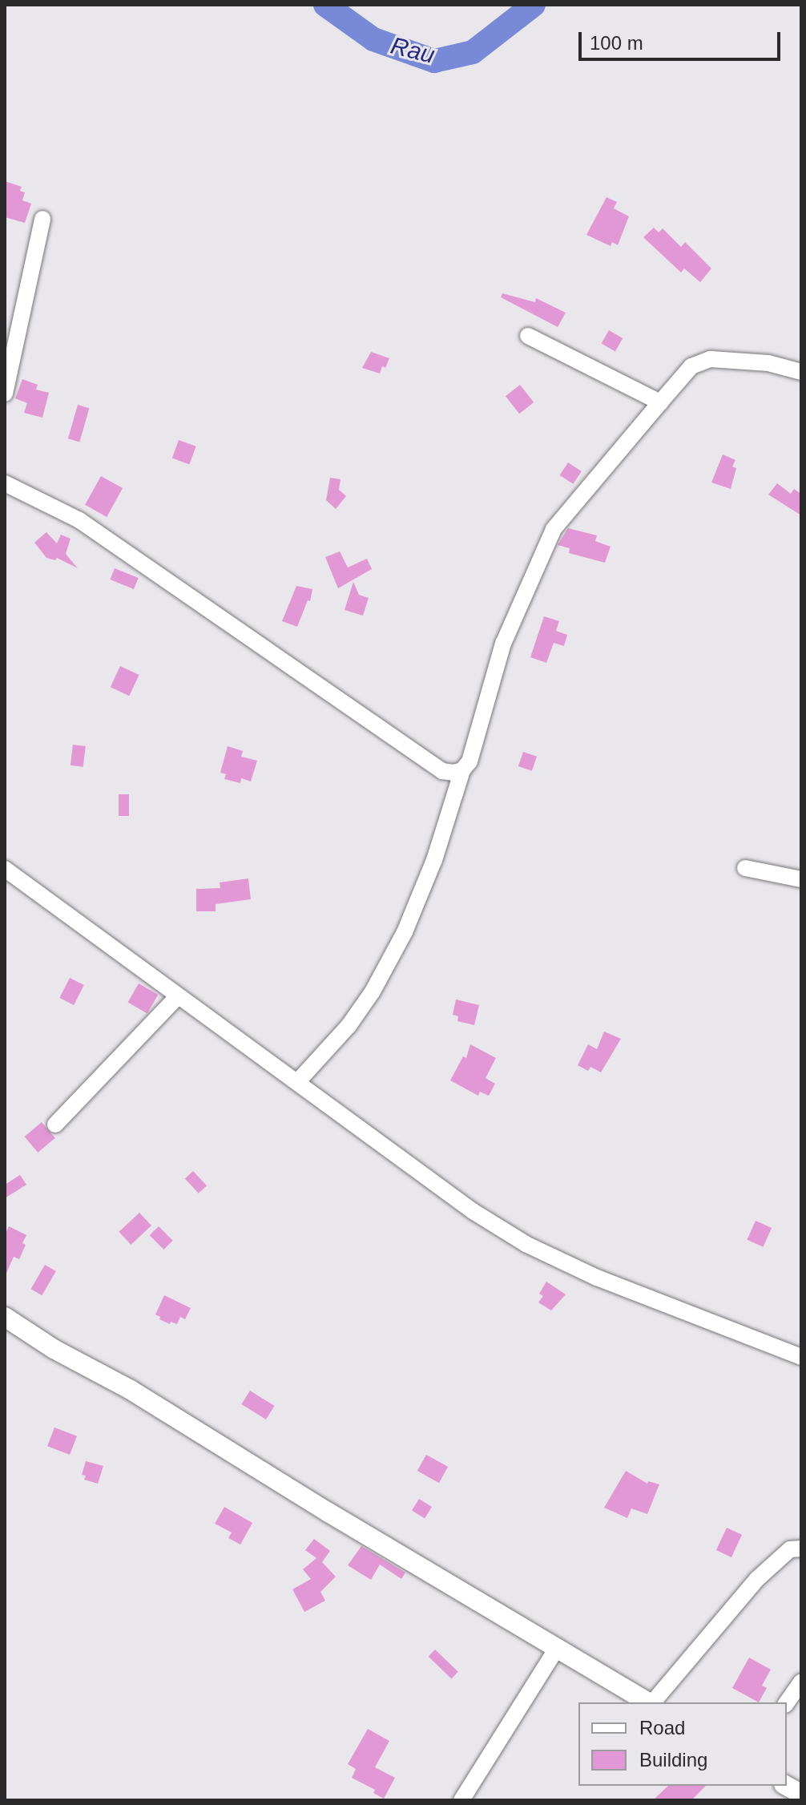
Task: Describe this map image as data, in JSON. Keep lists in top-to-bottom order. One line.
{"water":["Rau"],"legend":["Road","Building"],"scale_bar":"100 m"}
